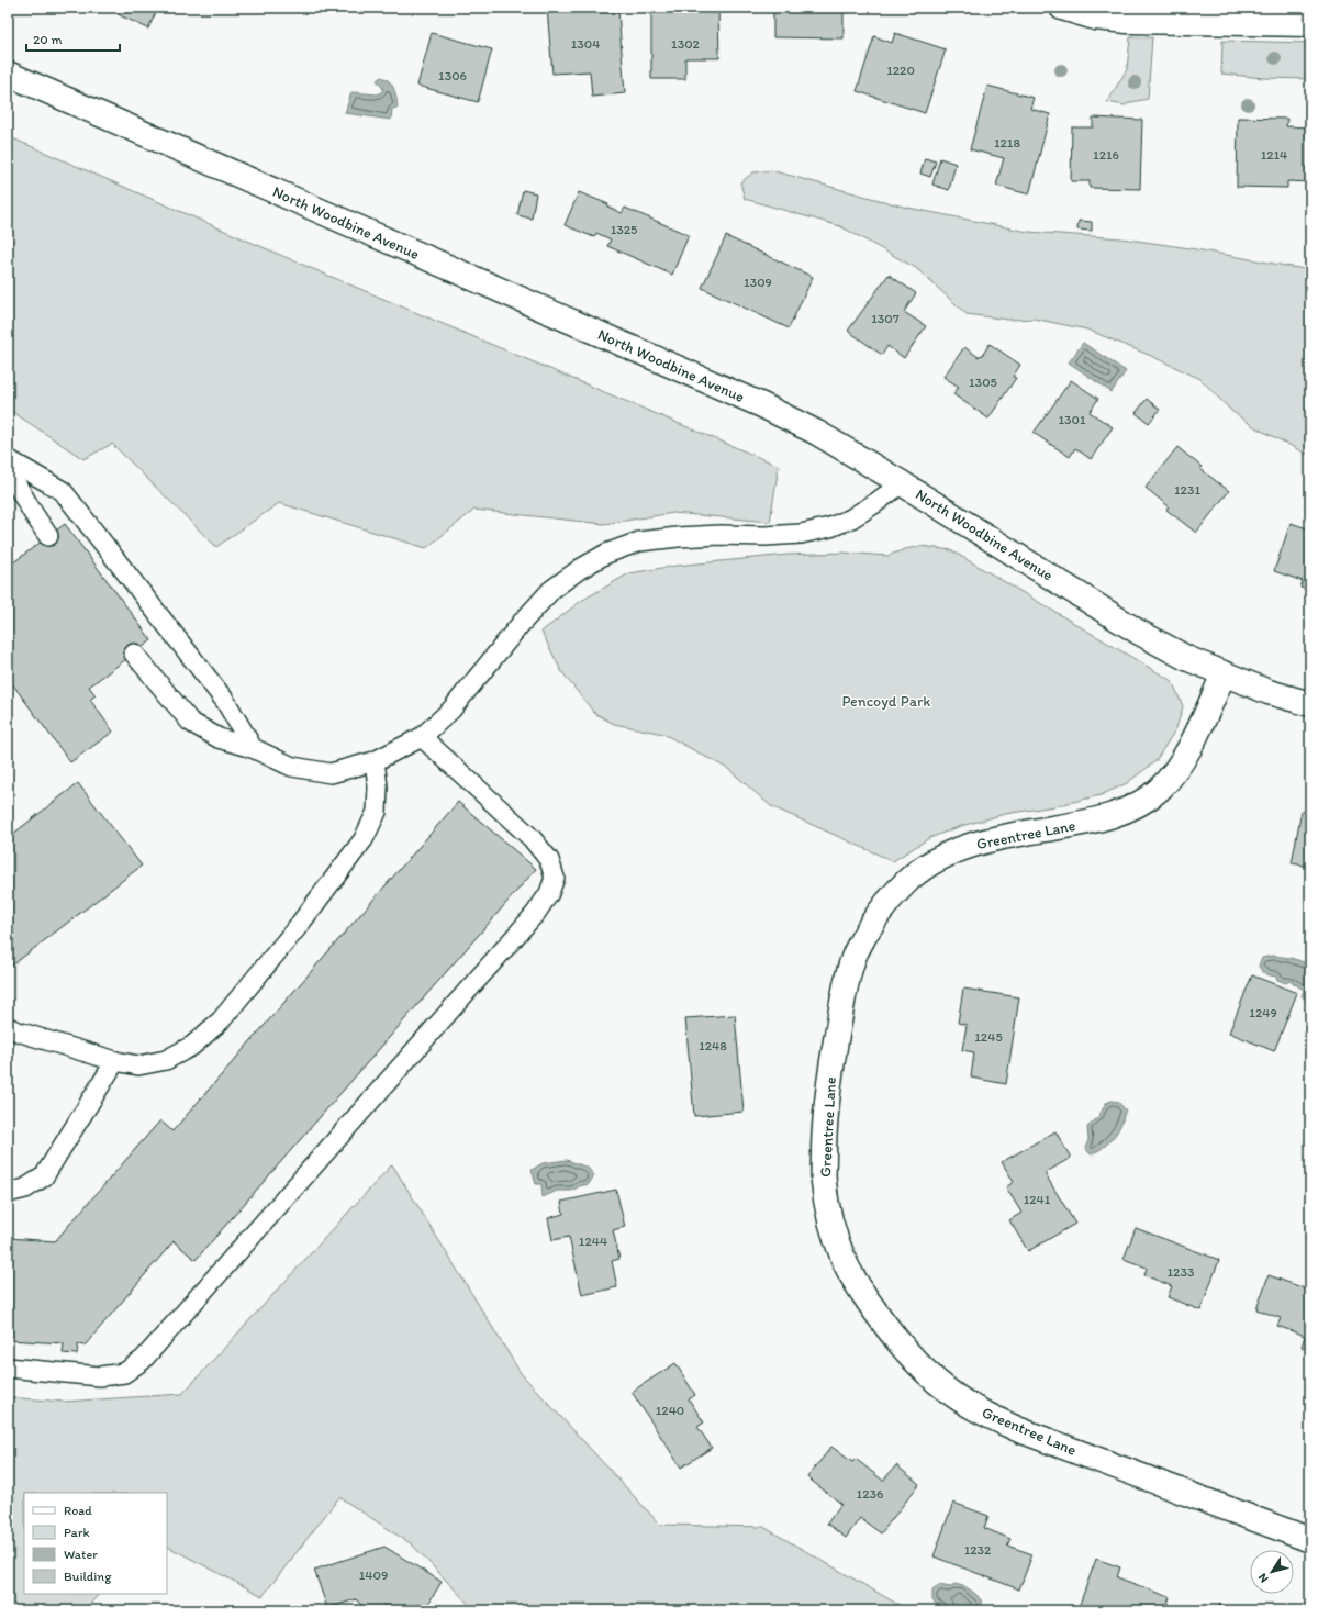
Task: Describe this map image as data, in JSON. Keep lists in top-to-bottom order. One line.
{"streets":{"street":["North Woodbine Avenue","Greentree Lane"]},"crossings":[["North Woodbine Avenue","Greentree Lane"]],"parks":["Pencoyd Park"],"house_numbers":["1304","1302","1220","1306","1218","1216","1214","1325","1309","1307","1305","1301","1231","1249","1245","1248","1241","1244","1233","1240","1236","1232","1409"],"legend":["Road","Park","Water","Building"],"scale_bar":"20 m","north":"bottom left"}
